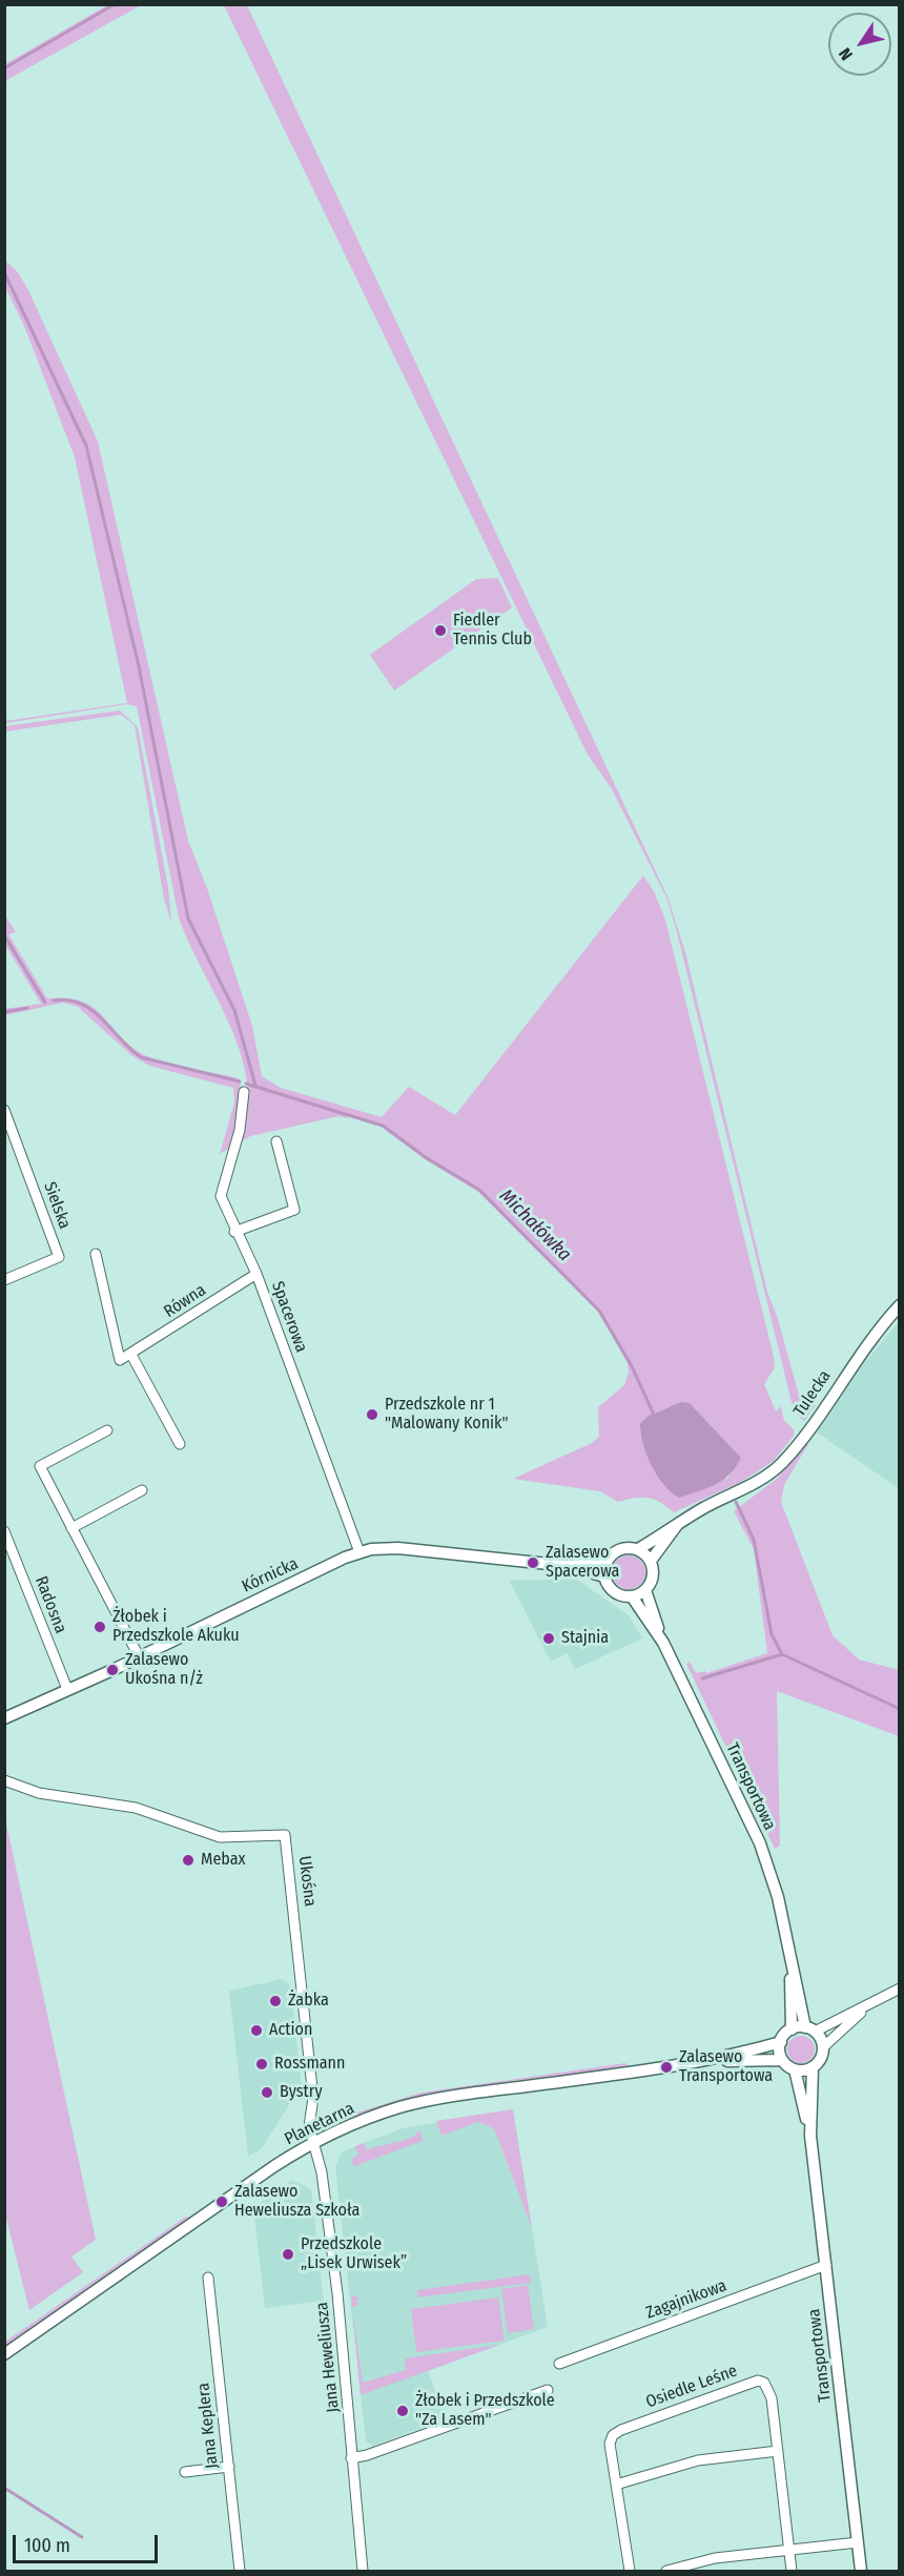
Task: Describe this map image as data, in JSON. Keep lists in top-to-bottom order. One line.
{"streets":{"street":["Sielska","Równa","Spacerowa","Tulecka","Kórnicka","Radosna","Transportowa","Ukośna","Planetarna","Zagajnikowa","Jana Heweliusza","Osiedle Leśne","Jana Keplera"]},"crossings":[["Równa","Spacerowa"],["Spacerowa","Kórnicka"],["Kórnicka","Radosna"],["Kórnicka","Transportowa"],["Transportowa","Planetarna"],["Transportowa","Zagajnikowa"],["Ukośna","Planetarna"],["Ukośna","Jana Heweliusza"],["Planetarna","Jana Heweliusza"]],"water":["Michałówka"],"places":["Fiedler Tennis Club","Przedszkole nr 1 \"Malowany Konik\"","Zalasewo Spacerowa","Żłobek i Przedszkole Akuku","Stajnia","Zalasewo Ukośna n/ż","Mebax","Żabka","Action","Rossmann","Zalasewo Transportowa","Bystry","Zalasewo Heweliusza Szkoła","Przedszkole „Lisek Urwisek”","Żłobek i Przedszkole \"Za Lasem\""],"scale_bar":"100 m","north":"bottom left"}
